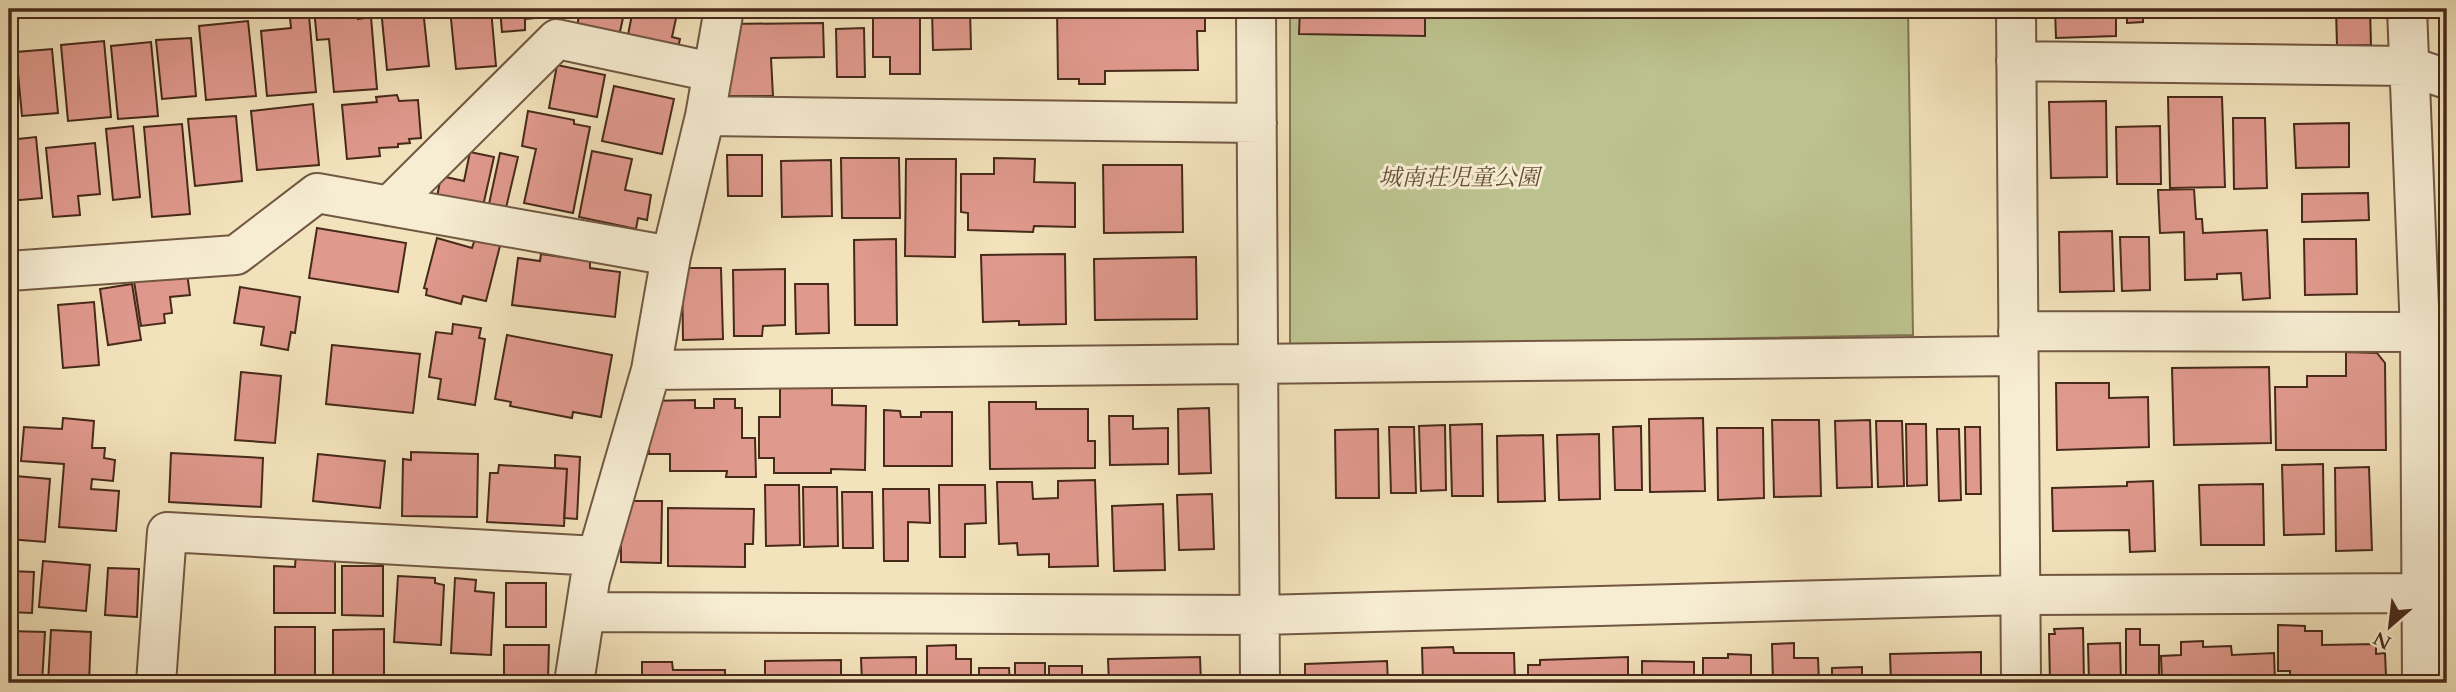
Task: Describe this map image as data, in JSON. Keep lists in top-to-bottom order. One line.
{"parks":["城南荘児童公園"],"north":"bottom left"}
